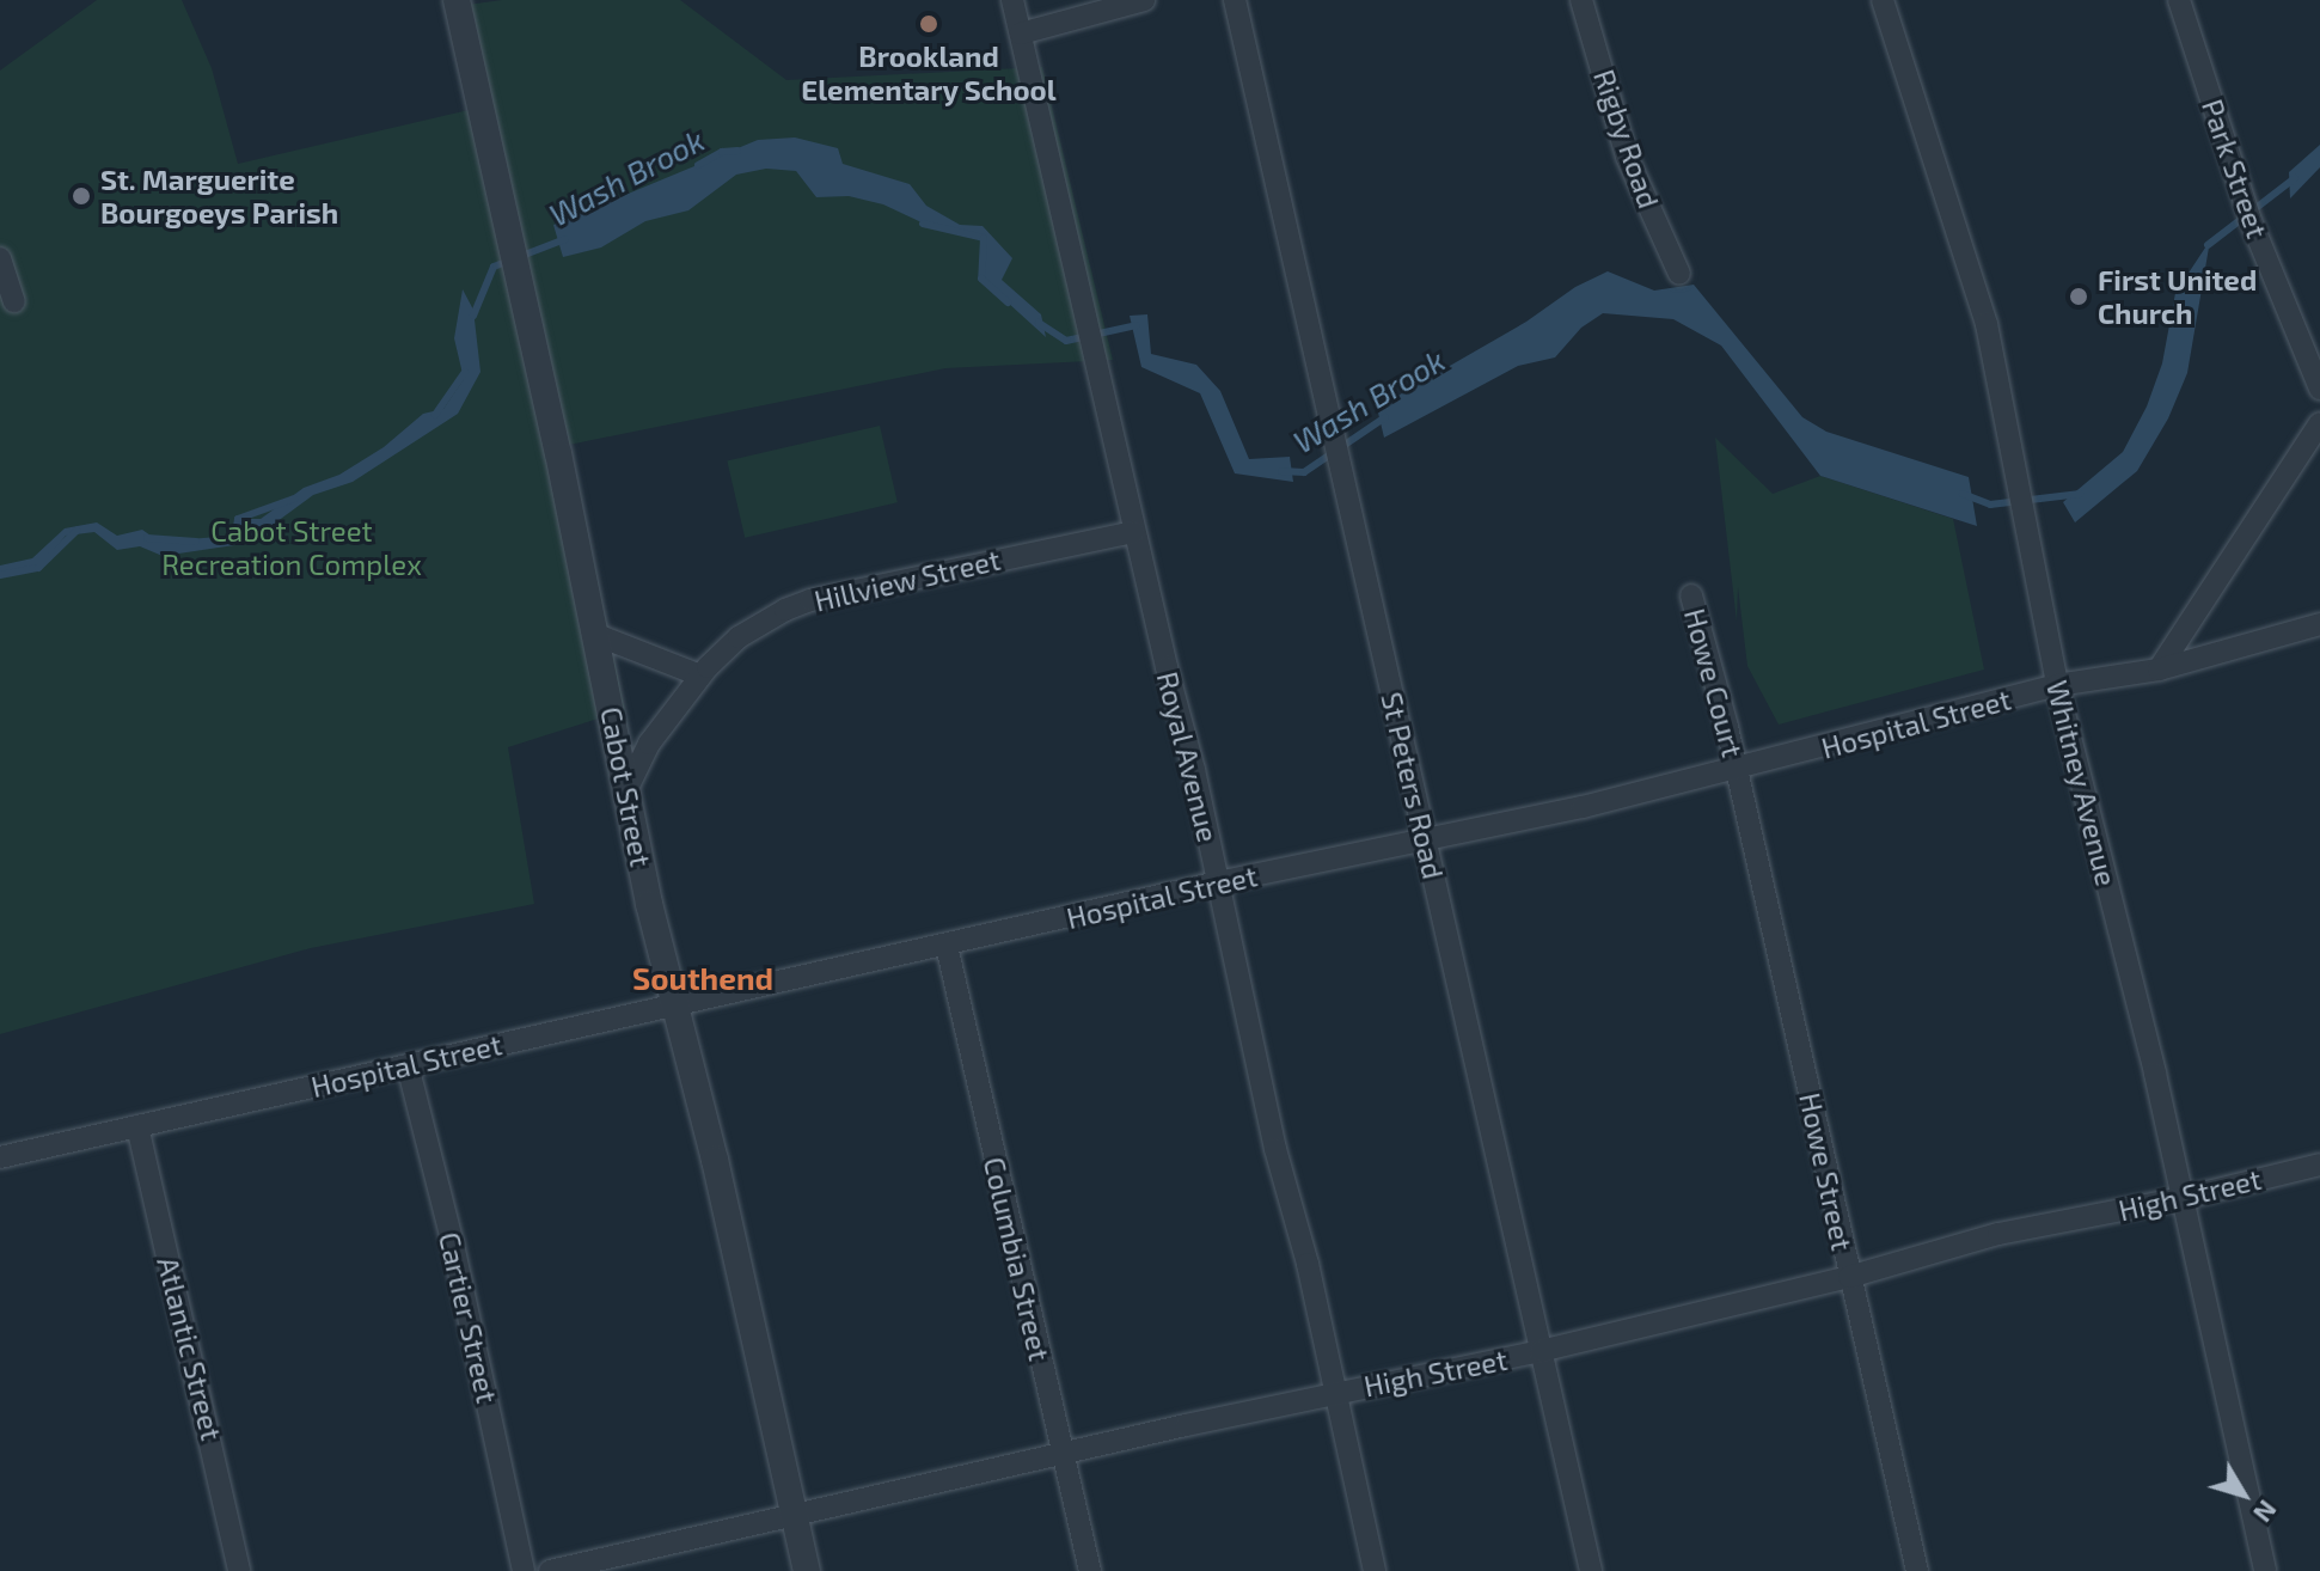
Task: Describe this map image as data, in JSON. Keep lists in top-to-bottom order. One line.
{"streets":{"street":["Rigby Road","Park Street","Hillview Street","Howe Court","Hospital Street","Royal Avenue","Whitney Avenue","St Peters Road","Cabot Street","Howe Street","High Street","Columbia Street","Cartier Street","Atlantic Street"]},"crossings":[["Hillview Street","Royal Avenue"],["Hillview Street","Cabot Street"],["Howe Court","Hospital Street"],["Howe Court","Howe Street"],["Hospital Street","Royal Avenue"],["Hospital Street","Whitney Avenue"],["Hospital Street","St Peters Road"],["Hospital Street","Cabot Street"],["Hospital Street","Howe Street"],["Hospital Street","Columbia Street"],["Hospital Street","Cartier Street"],["Hospital Street","Atlantic Street"],["Royal Avenue","High Street"],["Whitney Avenue","High Street"],["St Peters Road","High Street"],["Cabot Street","High Street"],["Howe Street","High Street"],["High Street","Columbia Street"]],"districts":["Southend"],"water":["Wash Brook"],"parks":["Cabot Street Recreation Complex"],"places":["Brookland Elementary School","St. Marguerite Bourgoeys Parish","First United Church"],"north":"bottom right"}
